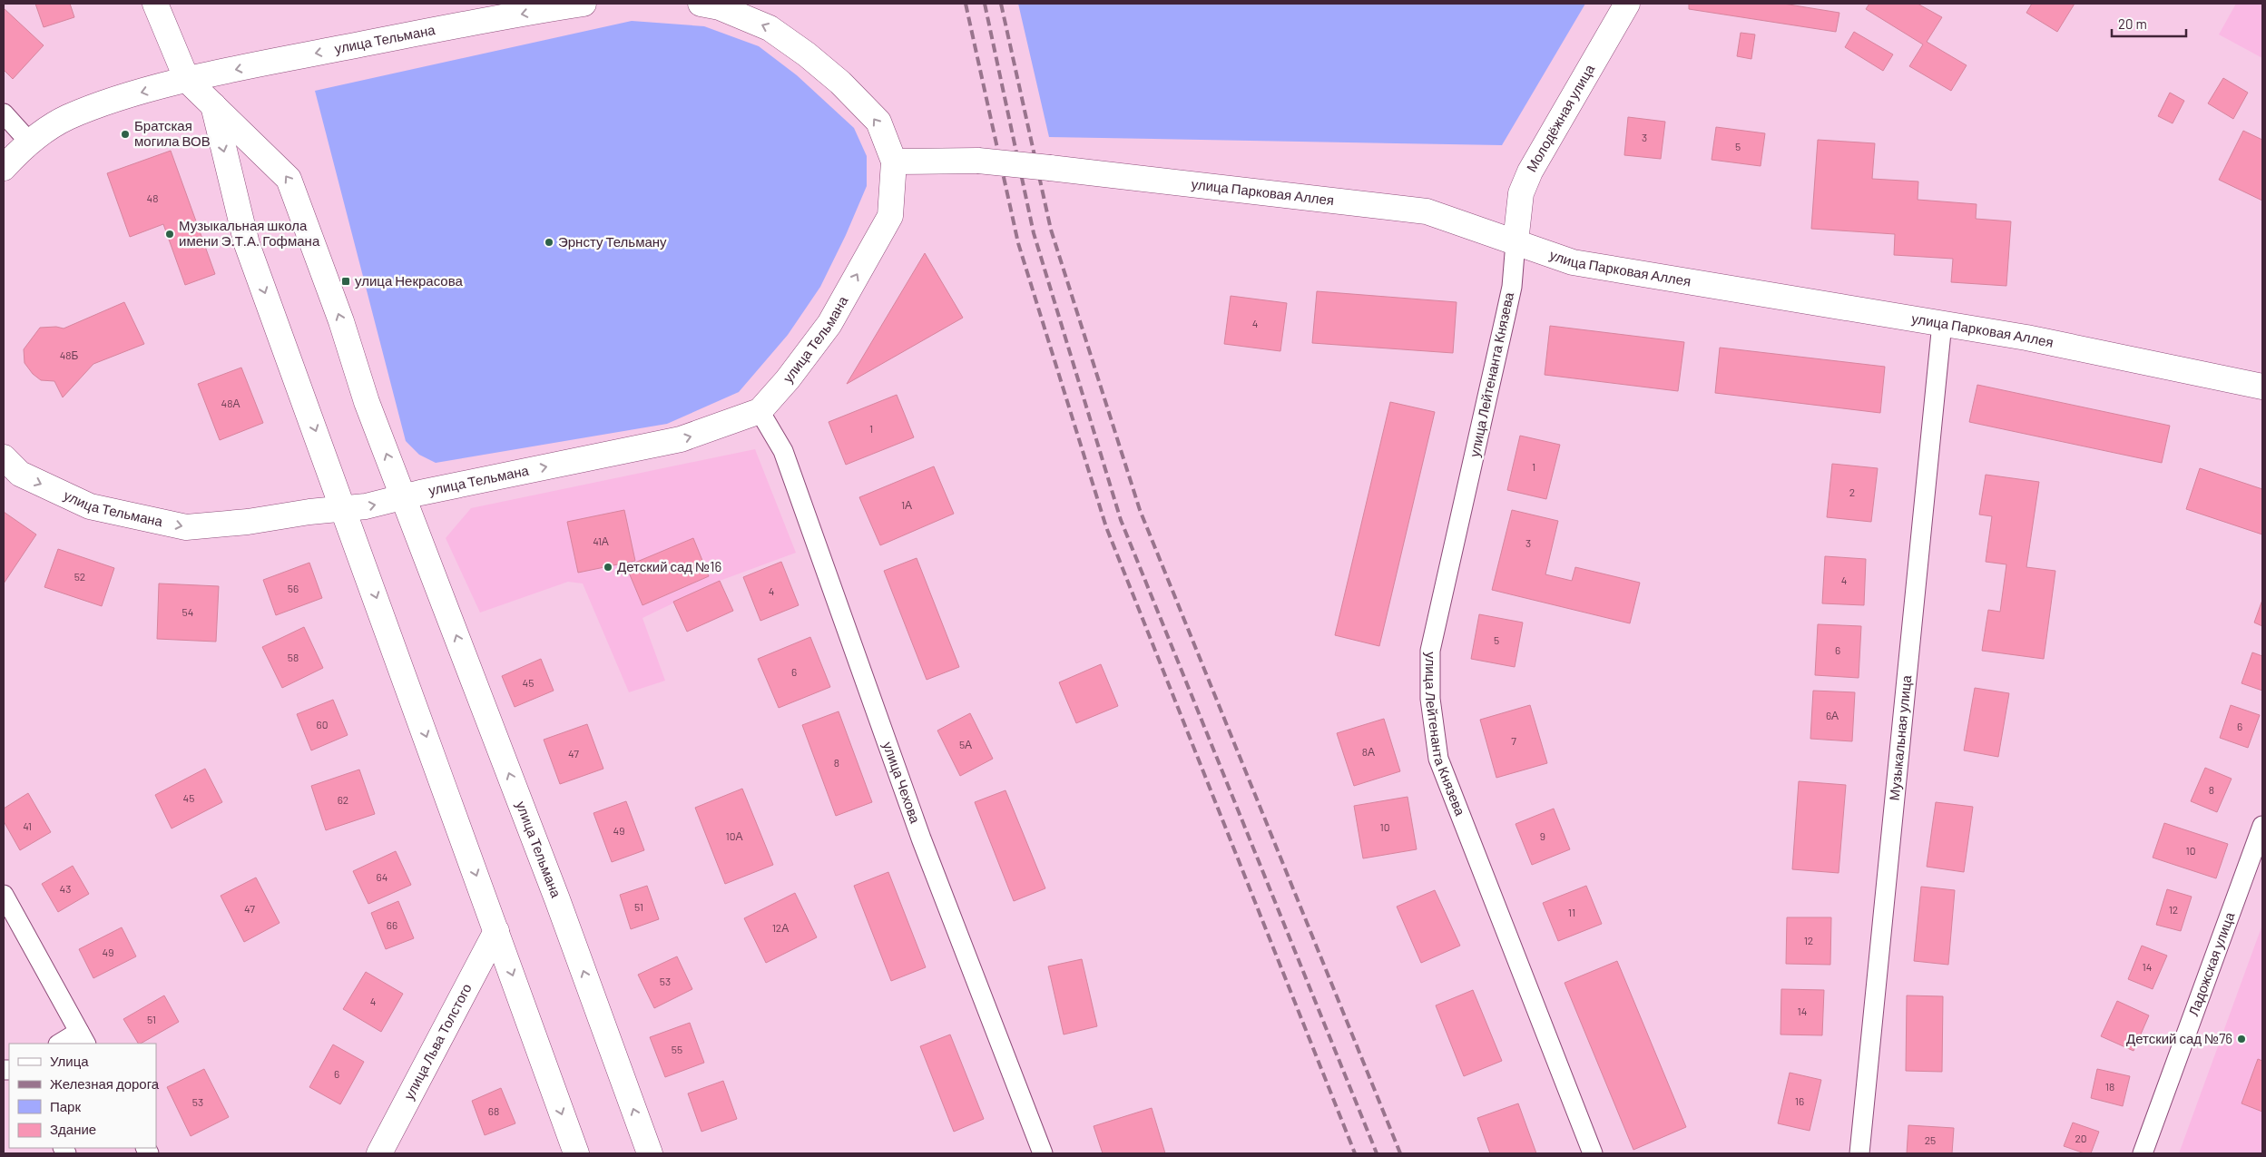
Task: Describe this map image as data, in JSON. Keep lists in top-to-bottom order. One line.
{"streets":{"street":["улица Тельмана","Молодёжная улица","улица Парковая Аллея","улица Лейтенанта Князева","Музыкальная улица","улица Чехова","Ладожская улица","улица Льва Толстого"]},"crossings":[["улица Тельмана","улица Парковая Аллея"],["улица Тельмана","улица Чехова"],["Молодёжная улица","улица Парковая Аллея"],["Молодёжная улица","улица Лейтенанта Князева"],["улица Парковая Аллея","улица Лейтенанта Князева"],["улица Парковая Аллея","Музыкальная улица"]],"places":{"other":["Братская могила ВОВ","Музыкальная школа имени Э.Т.А. Гофмана","Эрнсту Тельману","Детский сад №16","Детский сад №76"],"transit":["улица Некрасова"]},"house_numbers":["3","5","48","4","48Б","48А","1","1","2","1А","41А","3","52","4","56","4","54","5","6","58","6","45","6А","60","6","7","5А","8А","47","8","8","45","62","41","10","49","10А","9","10","64","43","51","47","12","11","66","12А","12","49","14","53","4","14","51","55","6","18","16","53","68","20","25"],"legend":["Улица","Железная дорога","Парк","Здание"],"scale_bar":"20 m"}
